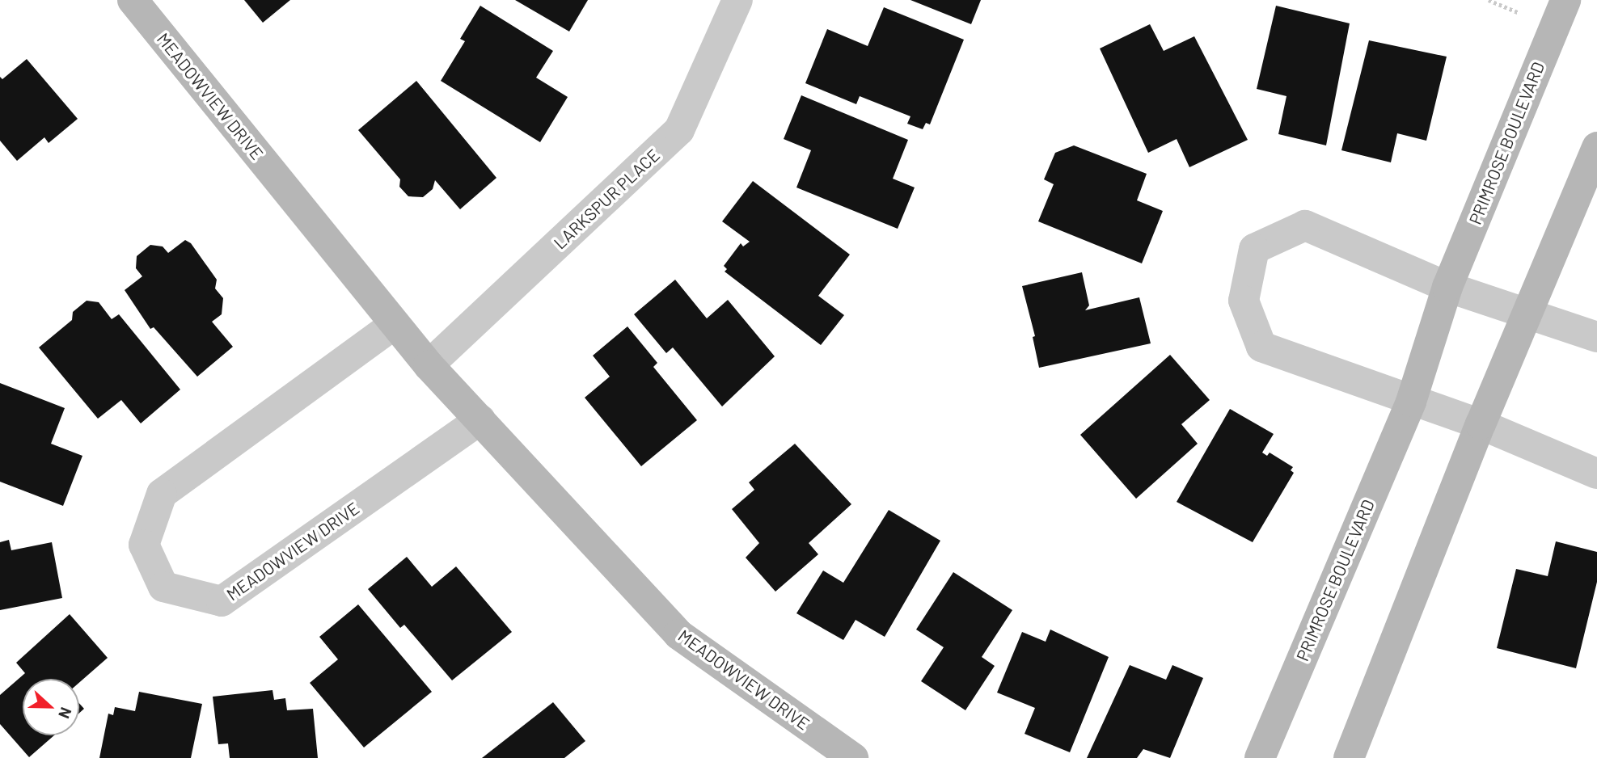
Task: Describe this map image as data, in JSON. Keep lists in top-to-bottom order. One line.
{"streets":{"street":["MEADOWVIEW DRIVE","PRIMROSE BOULEVARD","LARKSPUR PLACE"]},"crossings":[["MEADOWVIEW DRIVE","LARKSPUR PLACE"]],"north":"right"}
